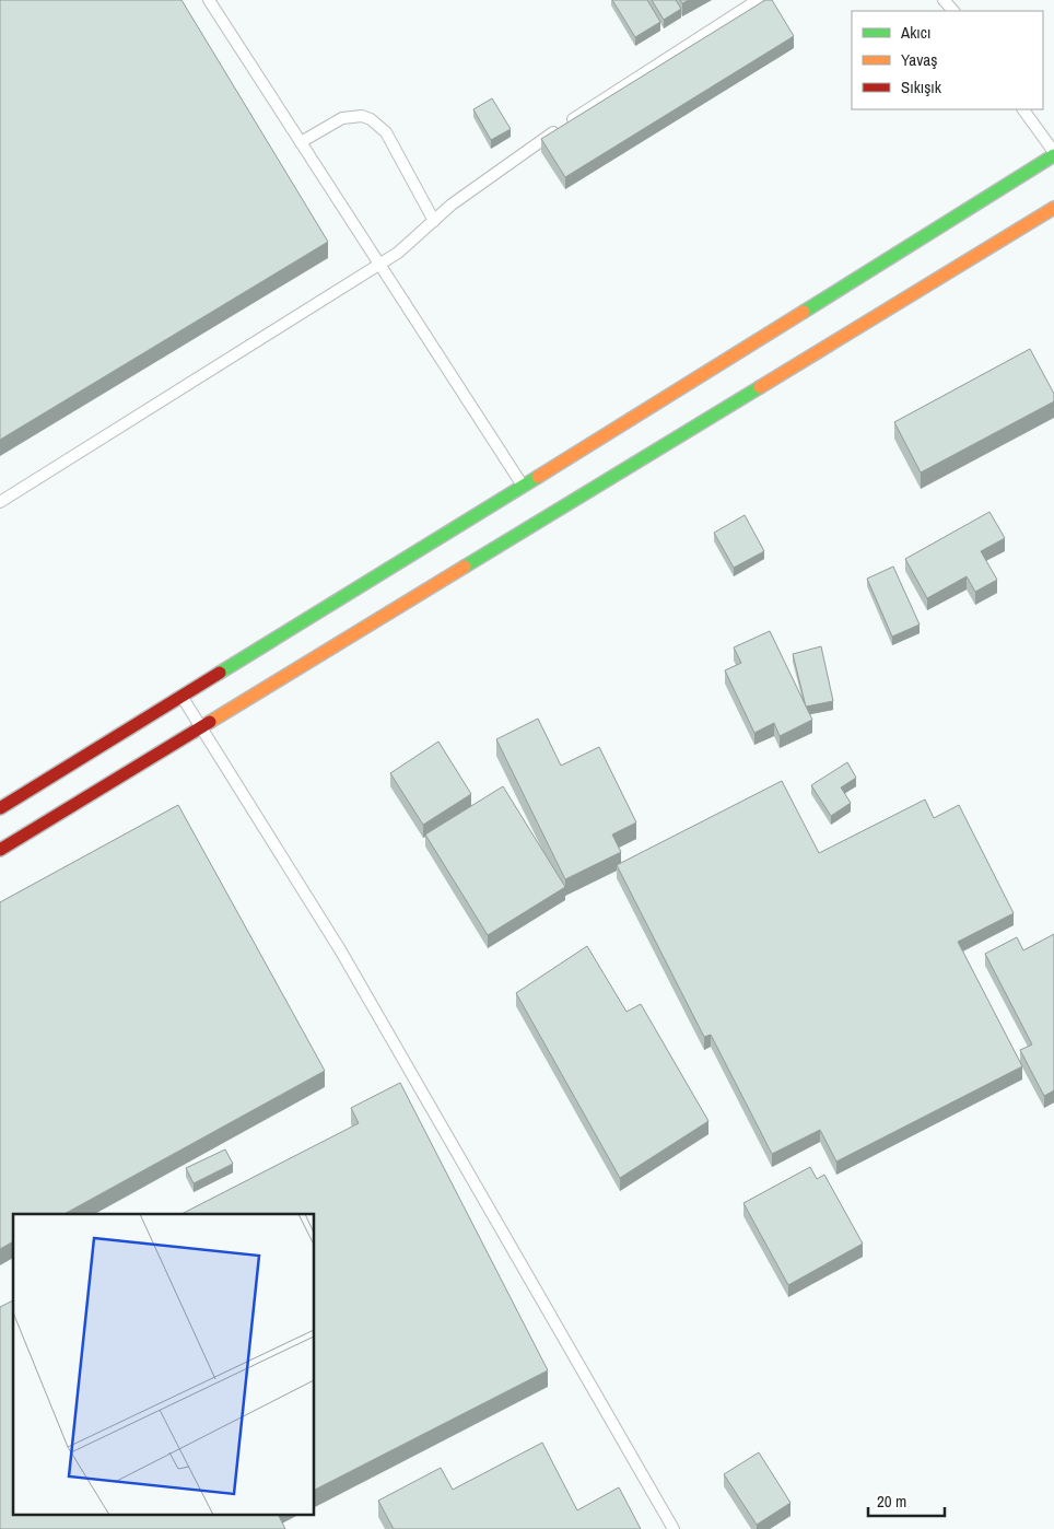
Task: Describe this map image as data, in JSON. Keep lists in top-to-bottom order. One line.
{"legend":["Akıcı","Yavaş","Sıkışık"],"scale_bar":"20 m"}
